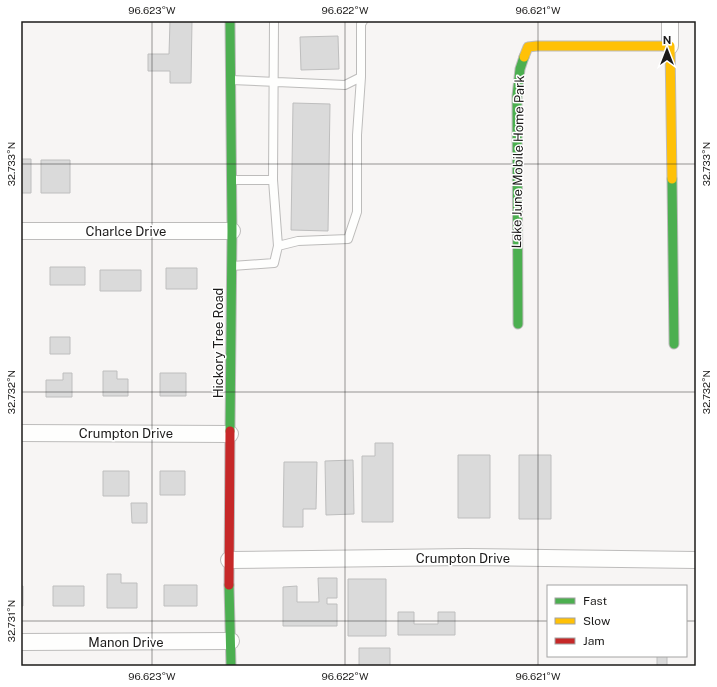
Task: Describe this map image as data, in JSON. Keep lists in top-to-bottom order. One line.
{"streets":{"street":["Lake June Mobile Home Park","Charlce Drive","Hickory Tree Road","Crumpton Drive","Manon Drive"]},"crossings":[["Charlce Drive","Hickory Tree Road"],["Hickory Tree Road","Crumpton Drive"],["Hickory Tree Road","Manon Drive"]],"legend":["Fast","Slow","Jam"],"north":"top","coordinates":["96.623°W","96.622°W","96.621°W","32.733°N","32.732°N","32.731°N"]}
